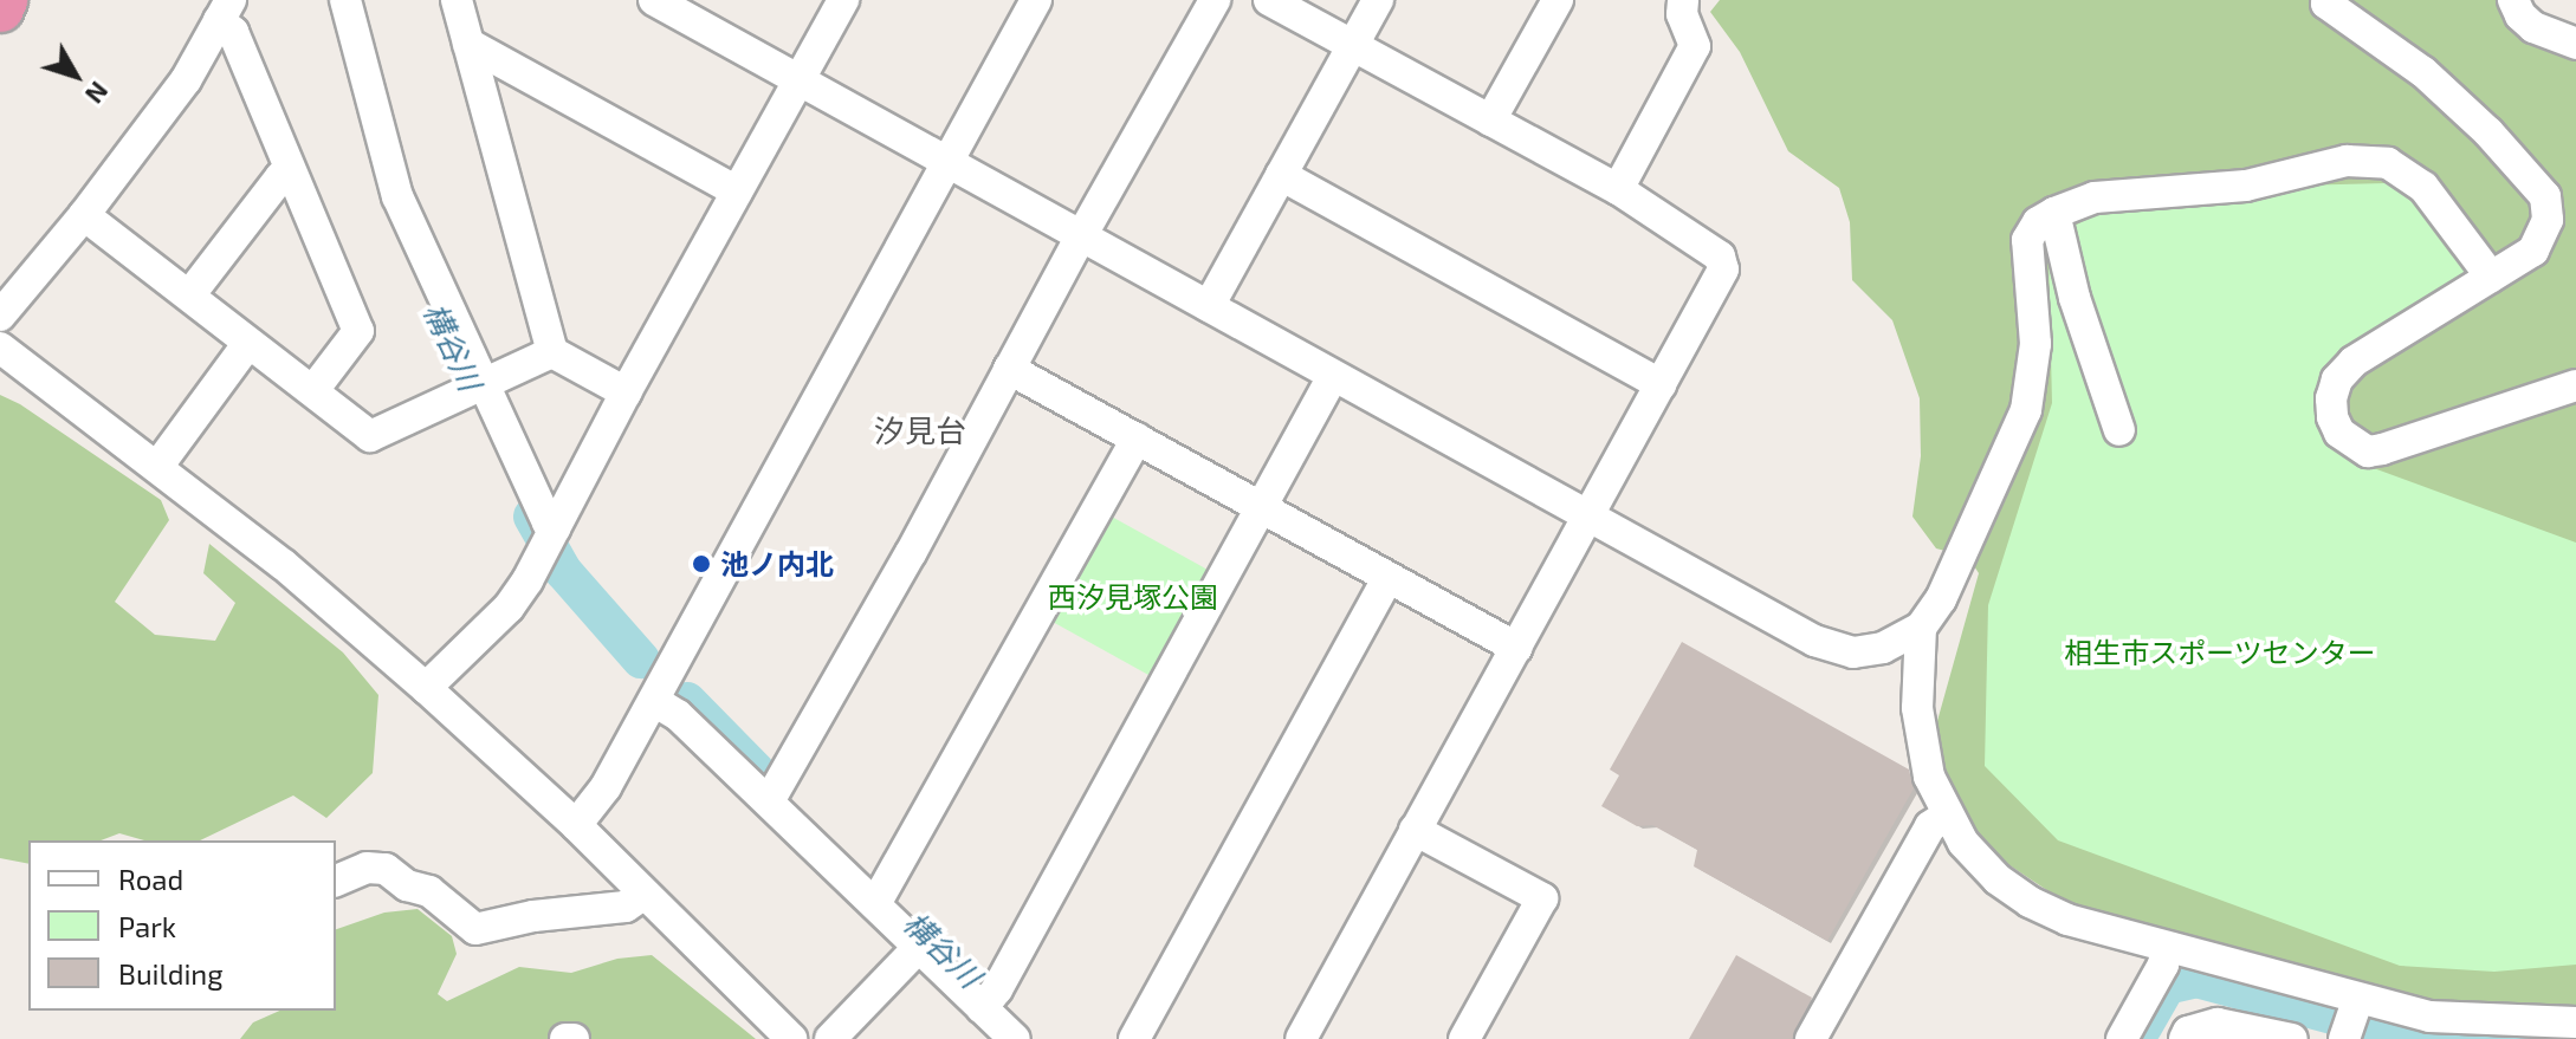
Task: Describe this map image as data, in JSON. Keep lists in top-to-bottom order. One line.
{"districts":["汐見台"],"water":["構谷川"],"parks":["西汐見塚公園","相生市スポーツセンター"],"places":["池ノ内北"],"legend":["Road","Park","Building"],"north":"bottom right"}
